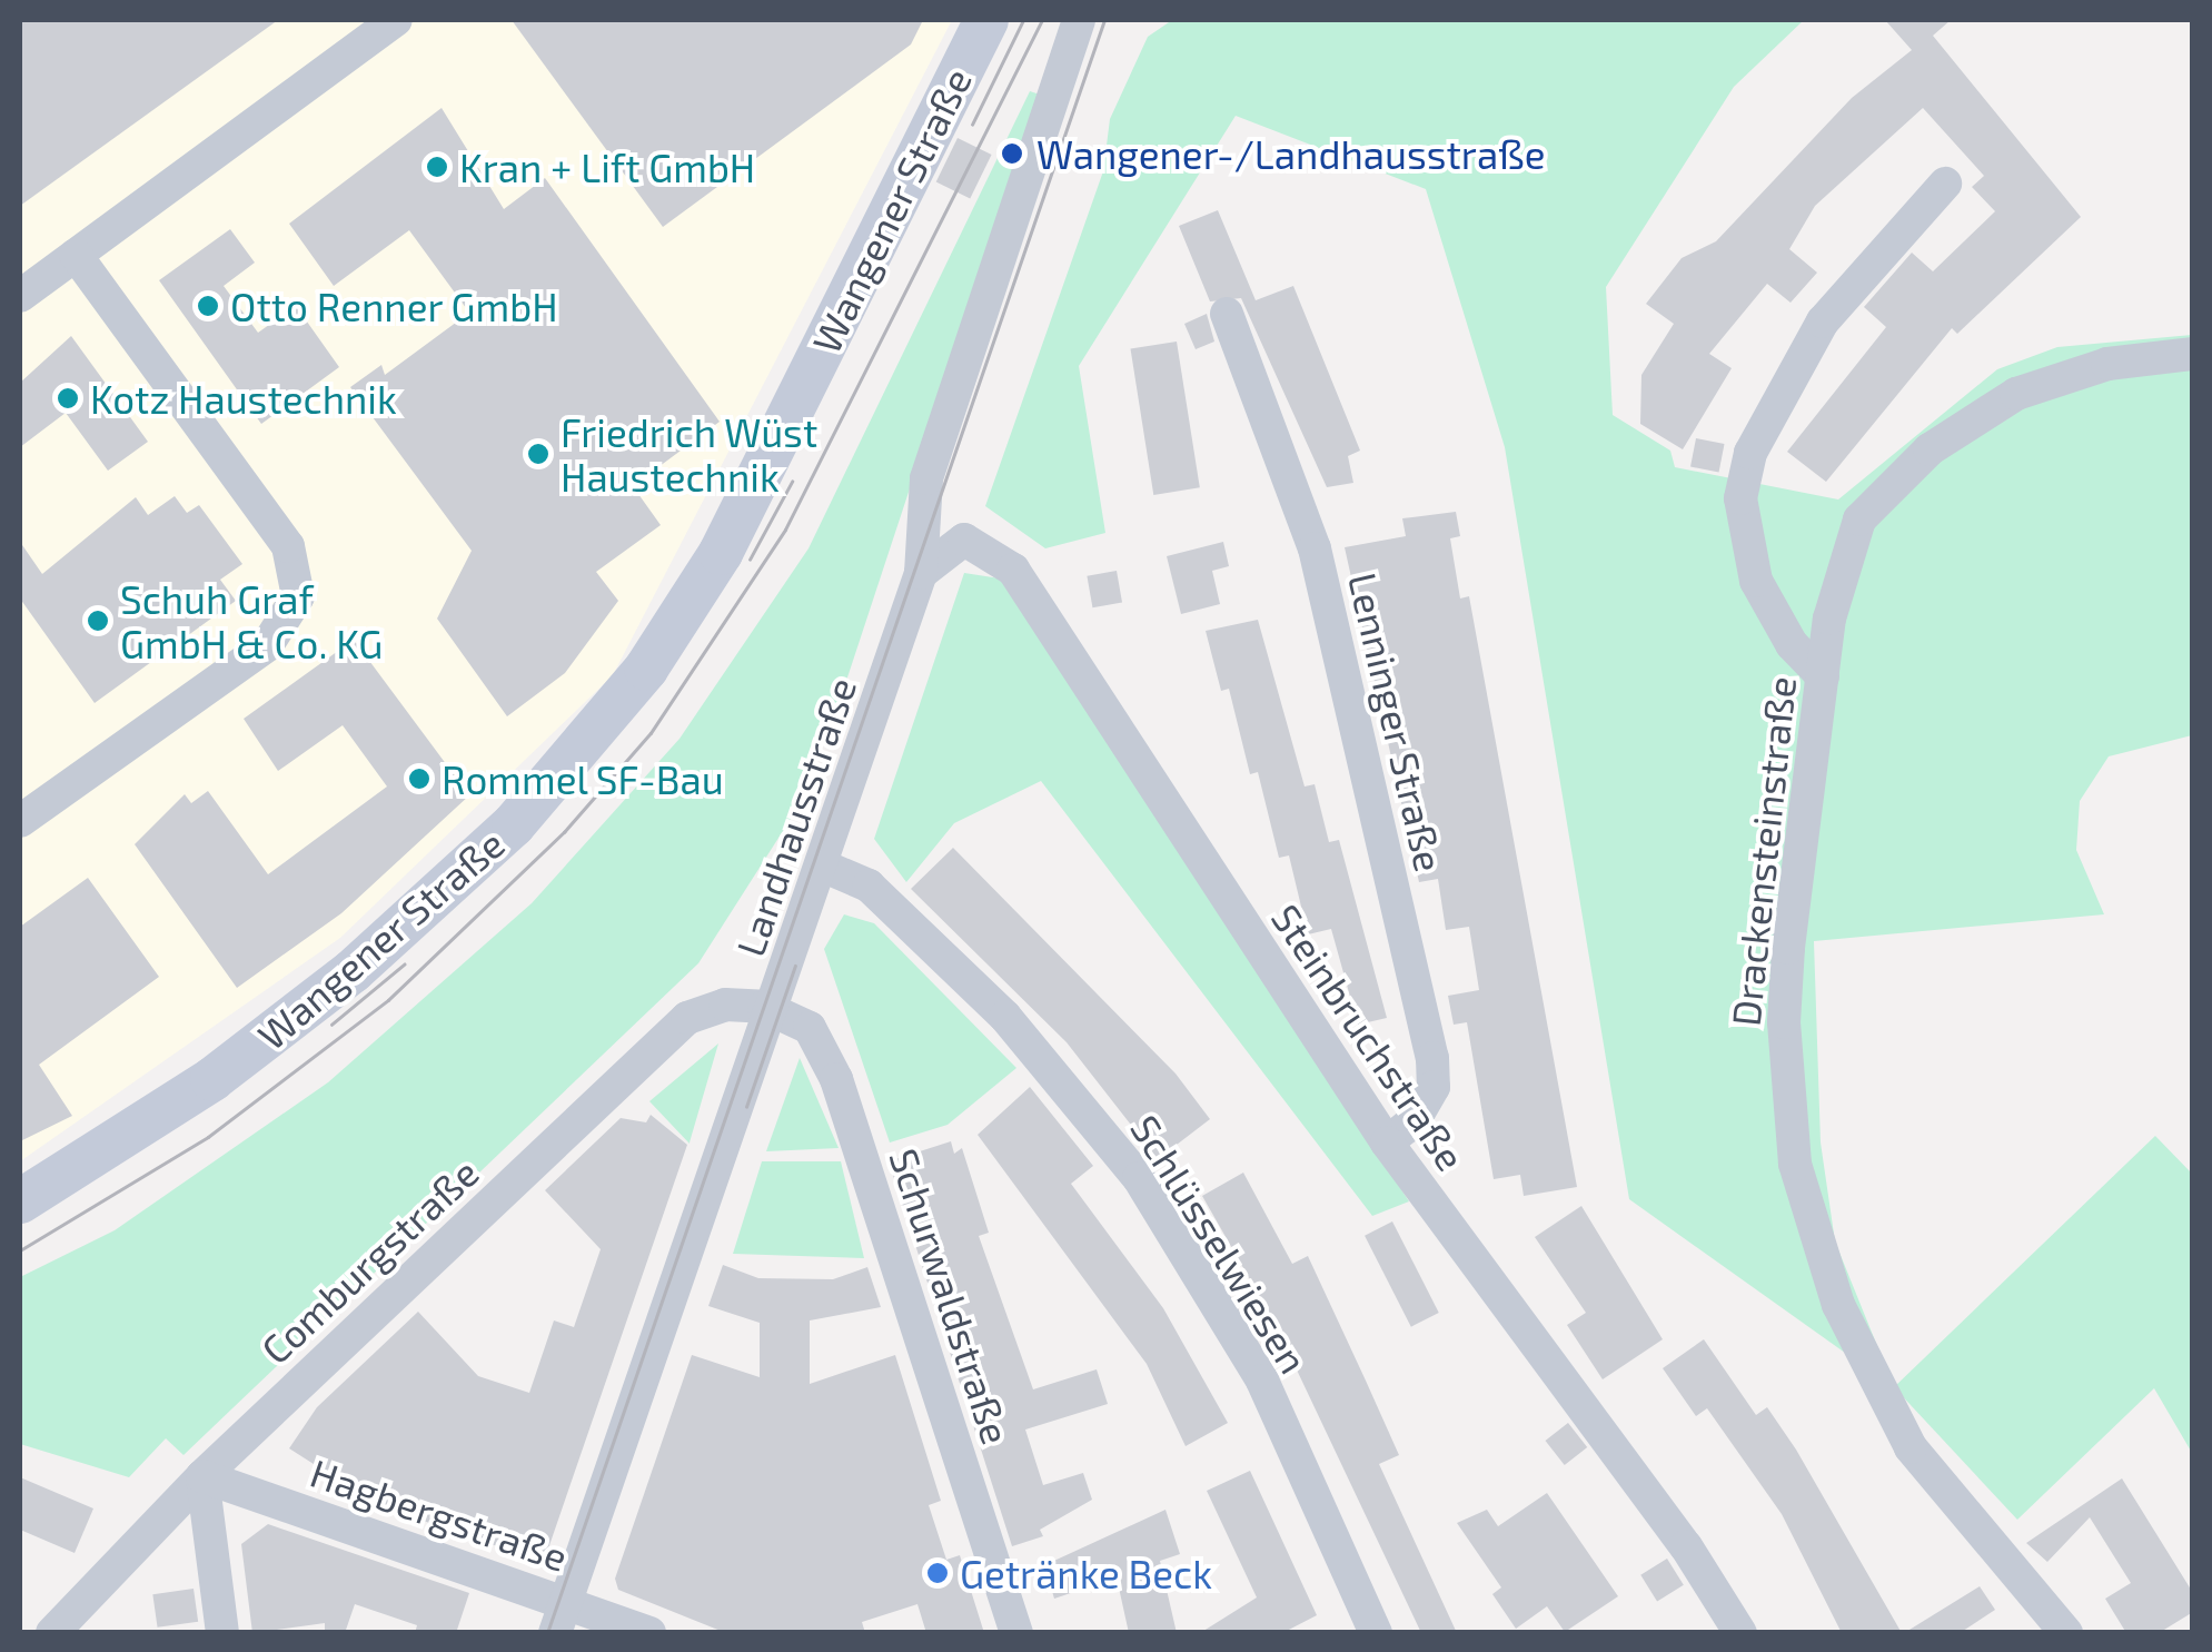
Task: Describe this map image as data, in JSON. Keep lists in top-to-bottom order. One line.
{"streets":{"street":["Wangener Straße","Lenninger Straße","Landhausstraße","Drackensteinstraße","Steinbruchstraße","Schlüsselwiesen","Comburgstraße","Schurwaldstraße","Hagbergstraße"]},"crossings":[["Lenninger Straße","Steinbruchstraße"],["Landhausstraße","Steinbruchstraße"],["Landhausstraße","Schlüsselwiesen"],["Landhausstraße","Comburgstraße"],["Landhausstraße","Schurwaldstraße"],["Landhausstraße","Hagbergstraße"],["Comburgstraße","Schurwaldstraße"],["Comburgstraße","Hagbergstraße"]],"places":["Wangener-/Landhausstraße","Kran + Lift GmbH","Otto Renner GmbH","Kotz Haustechnik","Friedrich Wüst Haustechnik","Schuh Graf GmbH & Co. KG","Rommel SF-Bau","Getränke Beck"]}
